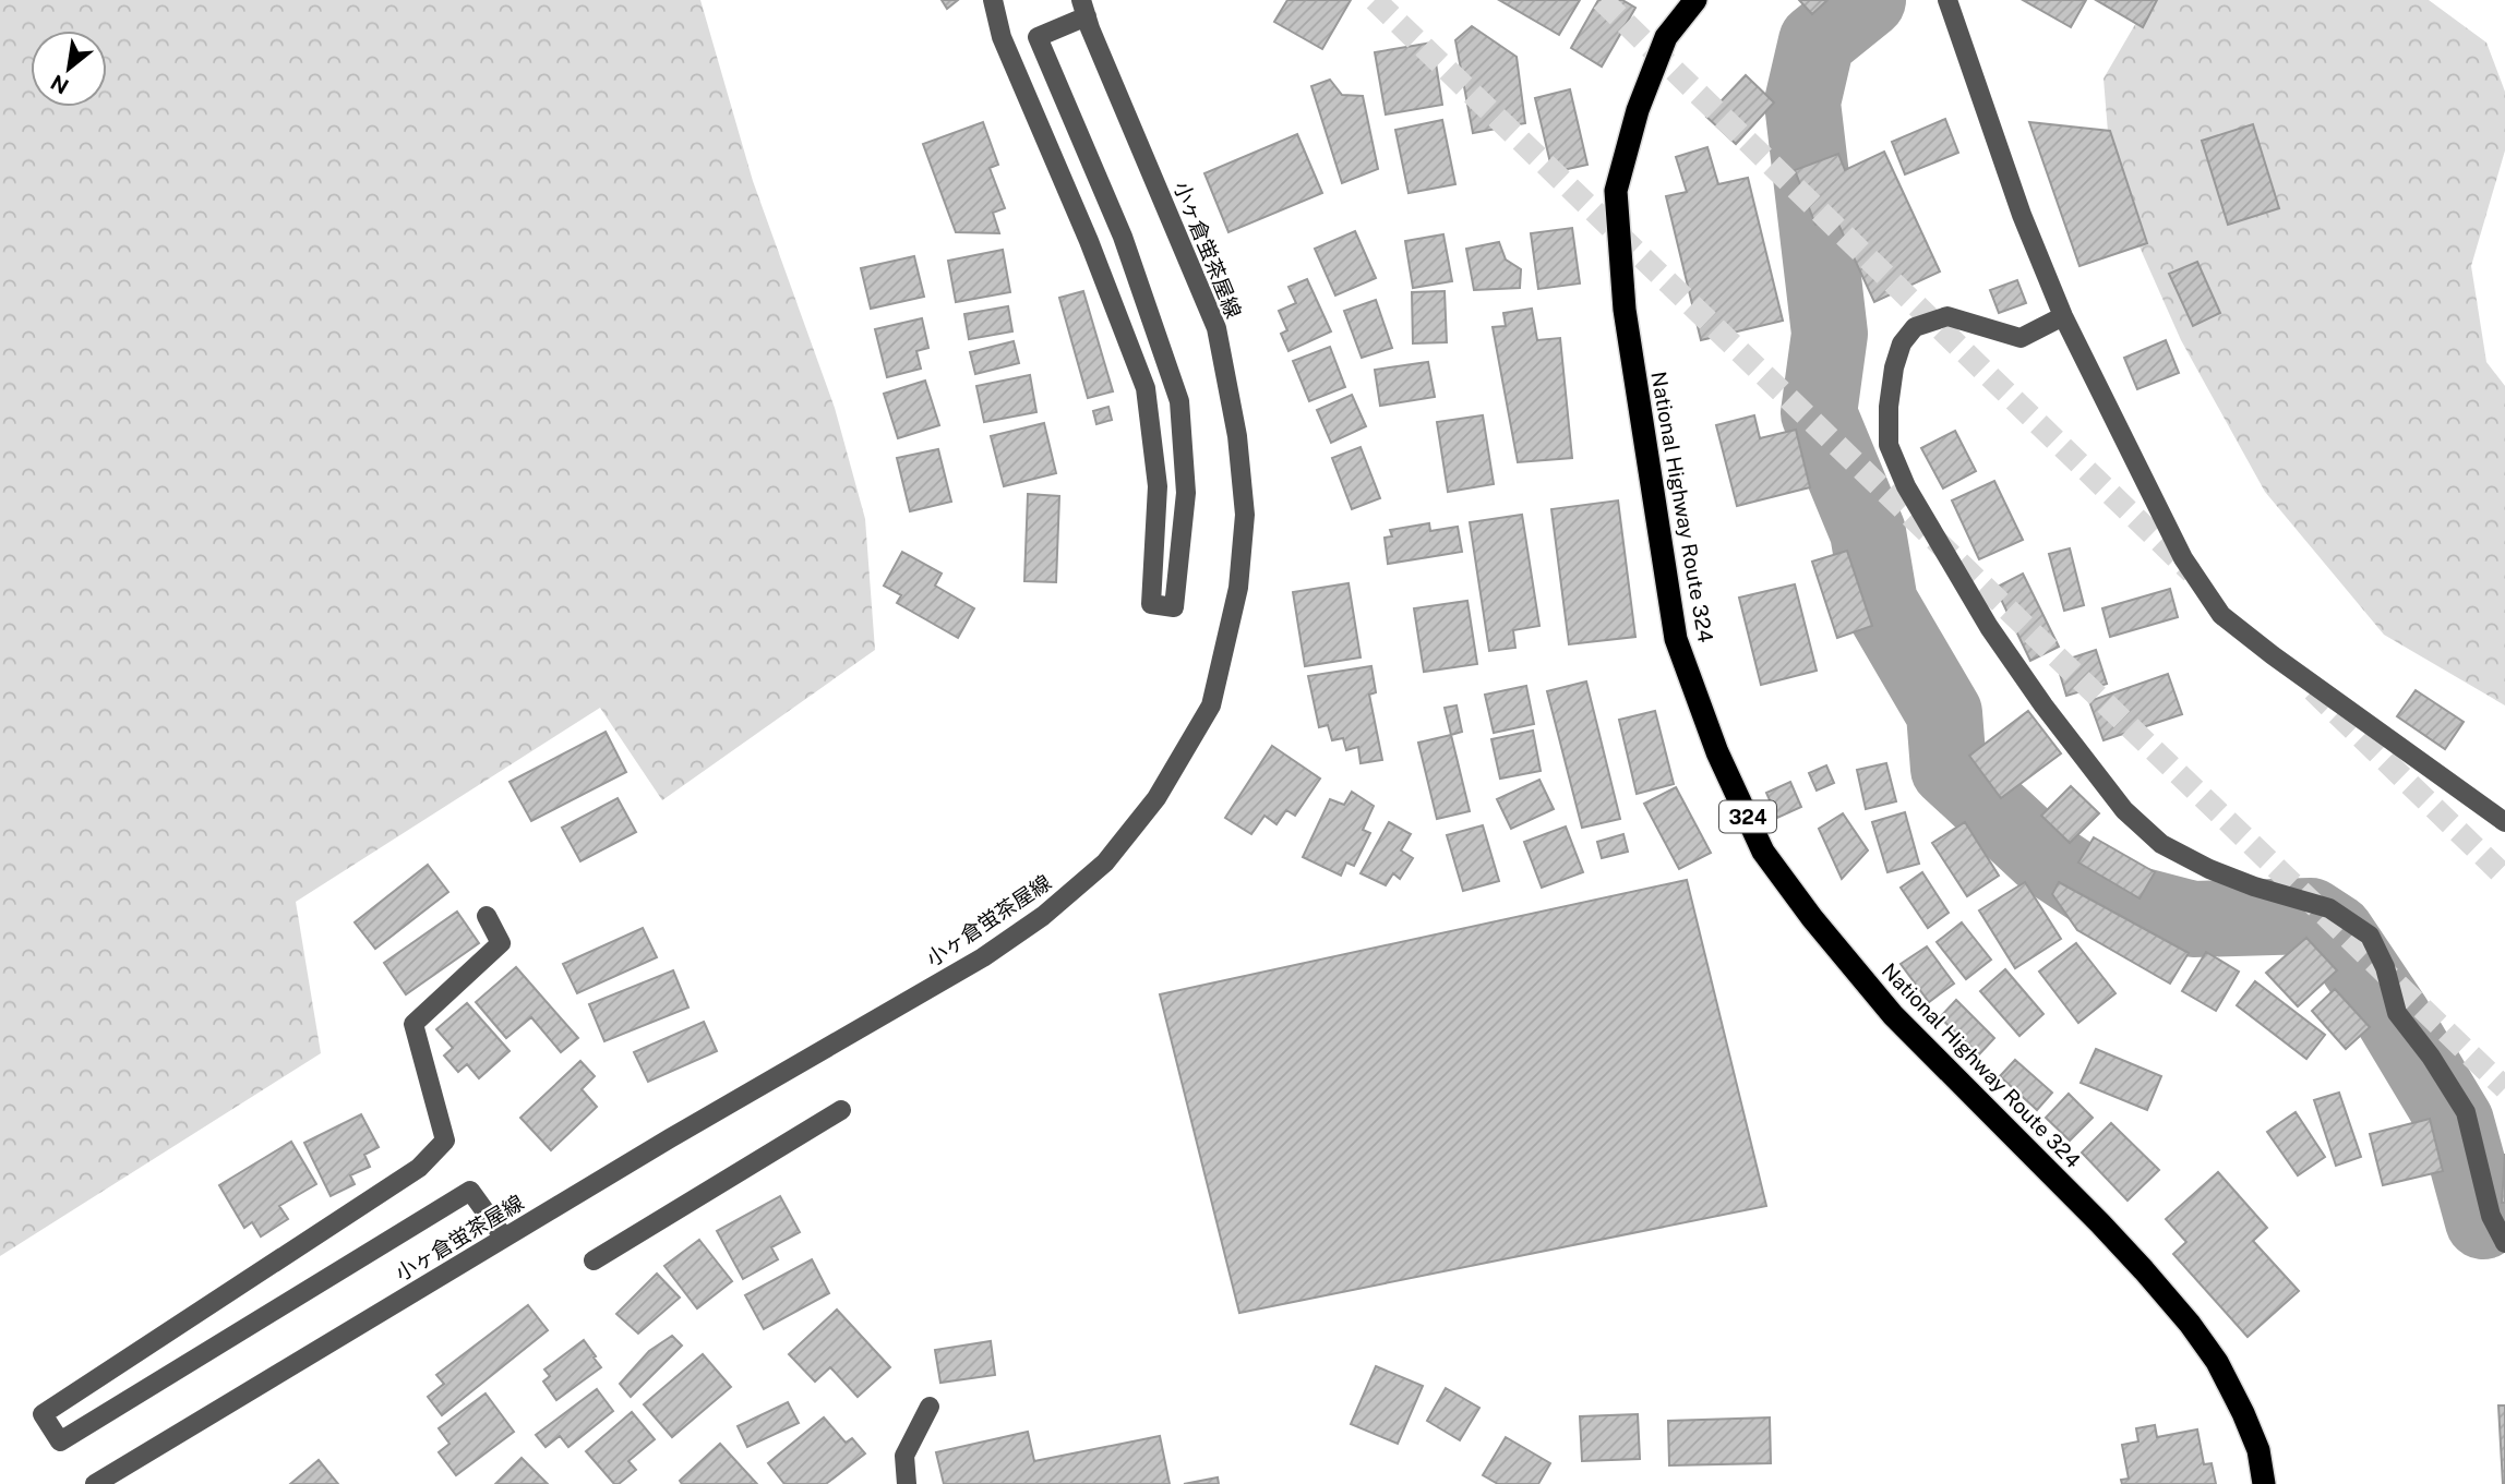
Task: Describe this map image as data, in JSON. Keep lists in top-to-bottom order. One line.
{"streets":{"highway":["National Highway Route 324","324"],"street":["小ヶ倉蛍茶屋線"]},"north":"bottom left"}
